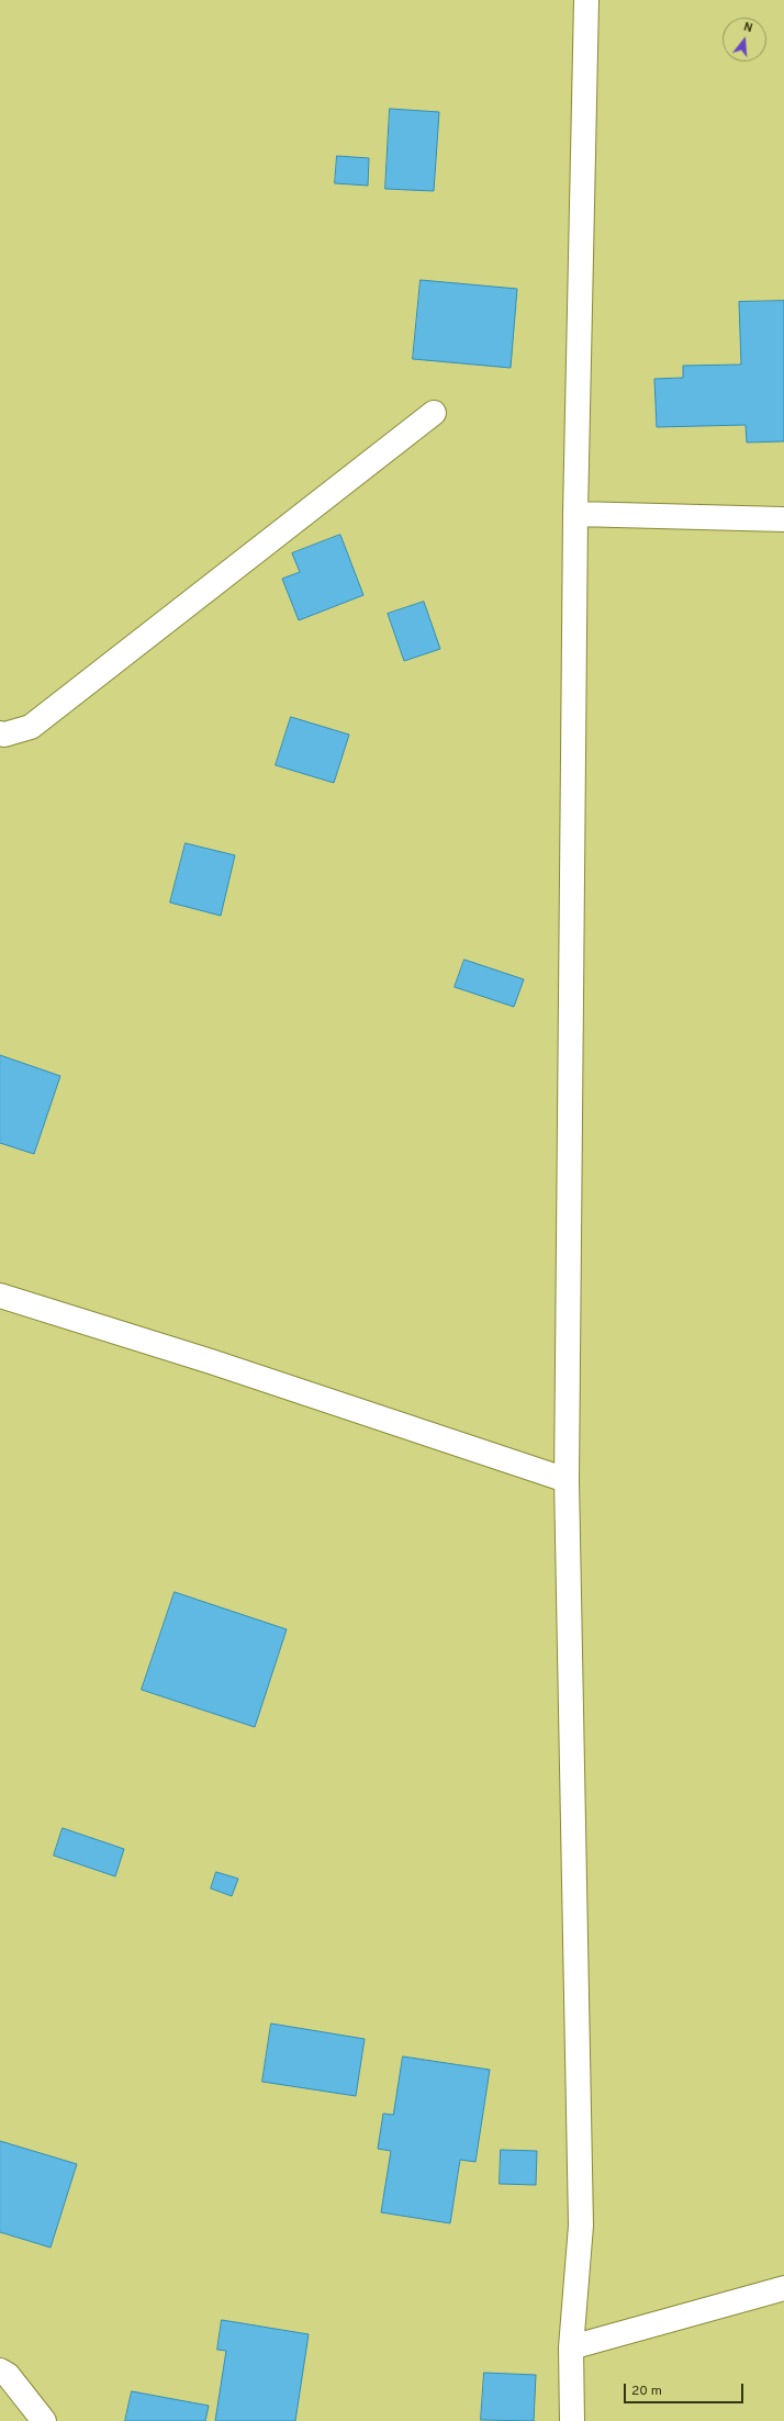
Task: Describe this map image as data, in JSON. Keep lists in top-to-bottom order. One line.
{"scale_bar":"20 m","north":"top"}
